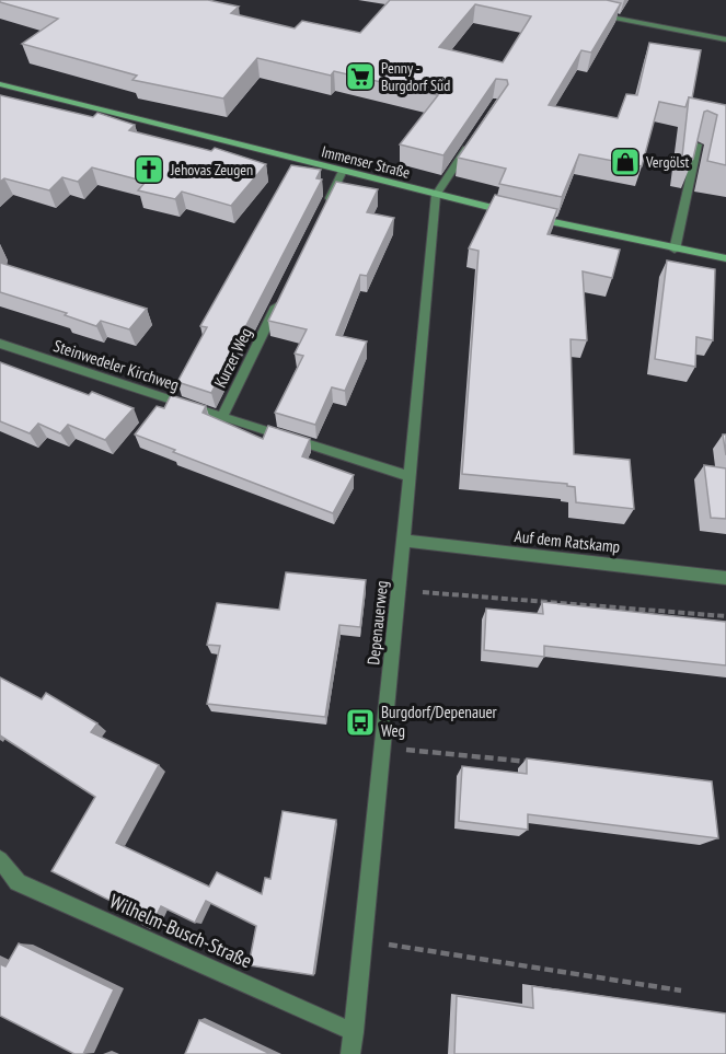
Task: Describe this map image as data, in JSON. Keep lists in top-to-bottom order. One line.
{"streets":{"main road":["Immenser Straße"],"street":["Kurzer Weg","Steinwedeler Kirchweg","Auf dem Ratskamp","Depenauerweg","Wilhelm-Busch-Straße"]},"crossings":[["Immenser Straße","Depenauerweg"],["Kurzer Weg","Steinwedeler Kirchweg"],["Steinwedeler Kirchweg","Depenauerweg"],["Auf dem Ratskamp","Depenauerweg"],["Depenauerweg","Wilhelm-Busch-Straße"]],"places":{"supermarket":["Penny - Burgdorf Süd"],"shop":["Vergölst"],"church":["Jehovas Zeugen"],"bus stop":["Burgdorf/Depenauer Weg"]}}
